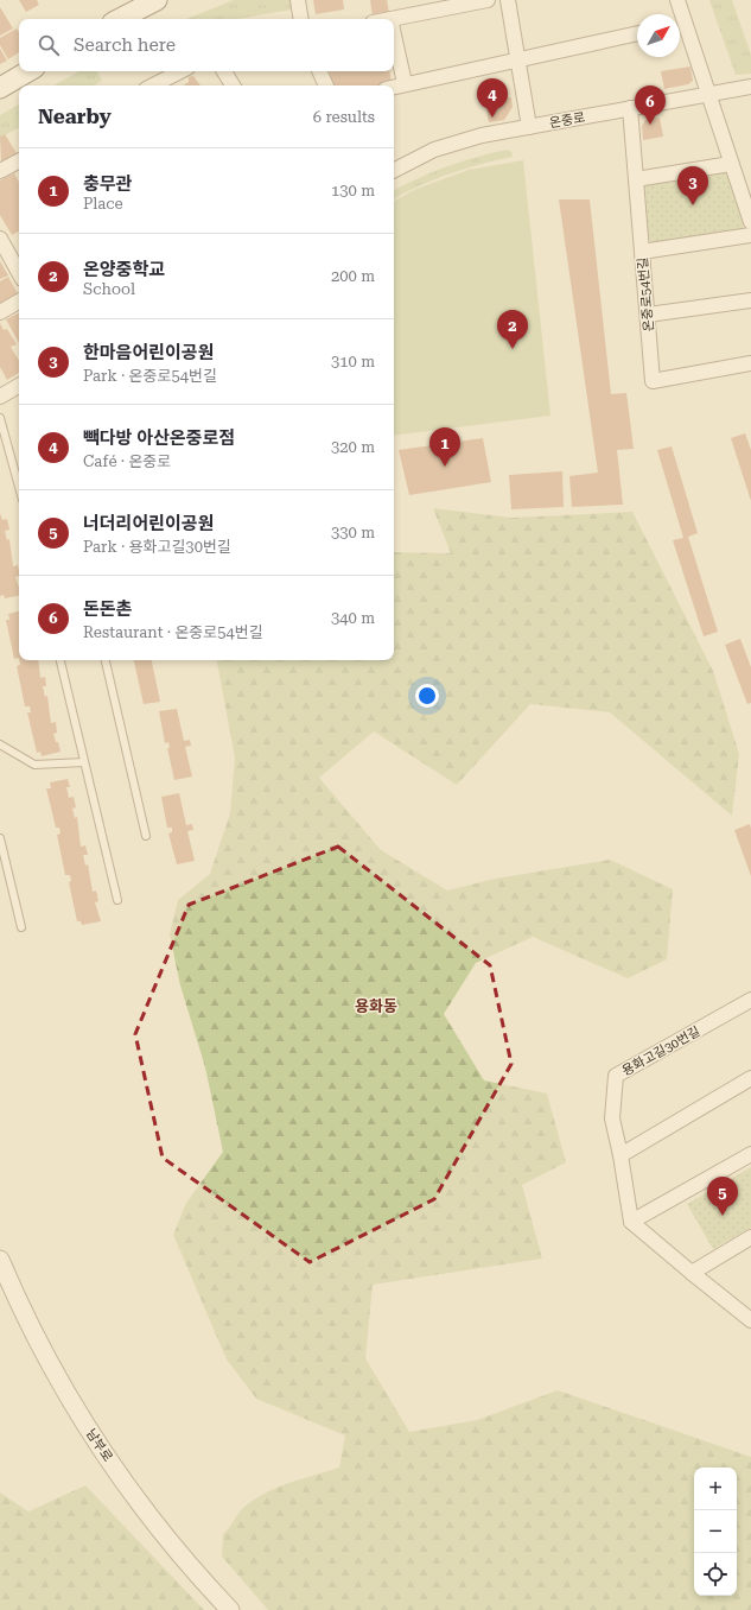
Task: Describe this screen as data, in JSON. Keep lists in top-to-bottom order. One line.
{"streets":{"street":["온중로","온중로54번길","용화고길30번길","남부로"]},"crossings":[["온중로","온중로54번길"]],"districts":["용화동"],"north":"top right","page":{"search":"Search here","pins":["4","6","3","2","1","5"],"heading":["Nearby","6 results"],"list":[{"mark":"1","name":"충무관","note":"Place","value":"130 m"},{"mark":"2","name":"온양중학교","note":"School","value":"200 m"},{"mark":"3","name":"한마음어린이공원","note":"Park · 온중로54번길","value":"310 m"},{"mark":"4","name":"빽다방 아산온중로점","note":"Café · 온중로","value":"320 m"},{"mark":"5","name":"너더리어린이공원","note":"Park · 용화고길30번길","value":"330 m"},{"mark":"6","name":"돈돈촌","note":"Restaurant · 온중로54번길","value":"340 m"}],"map_buttons":["+","−"]}}
